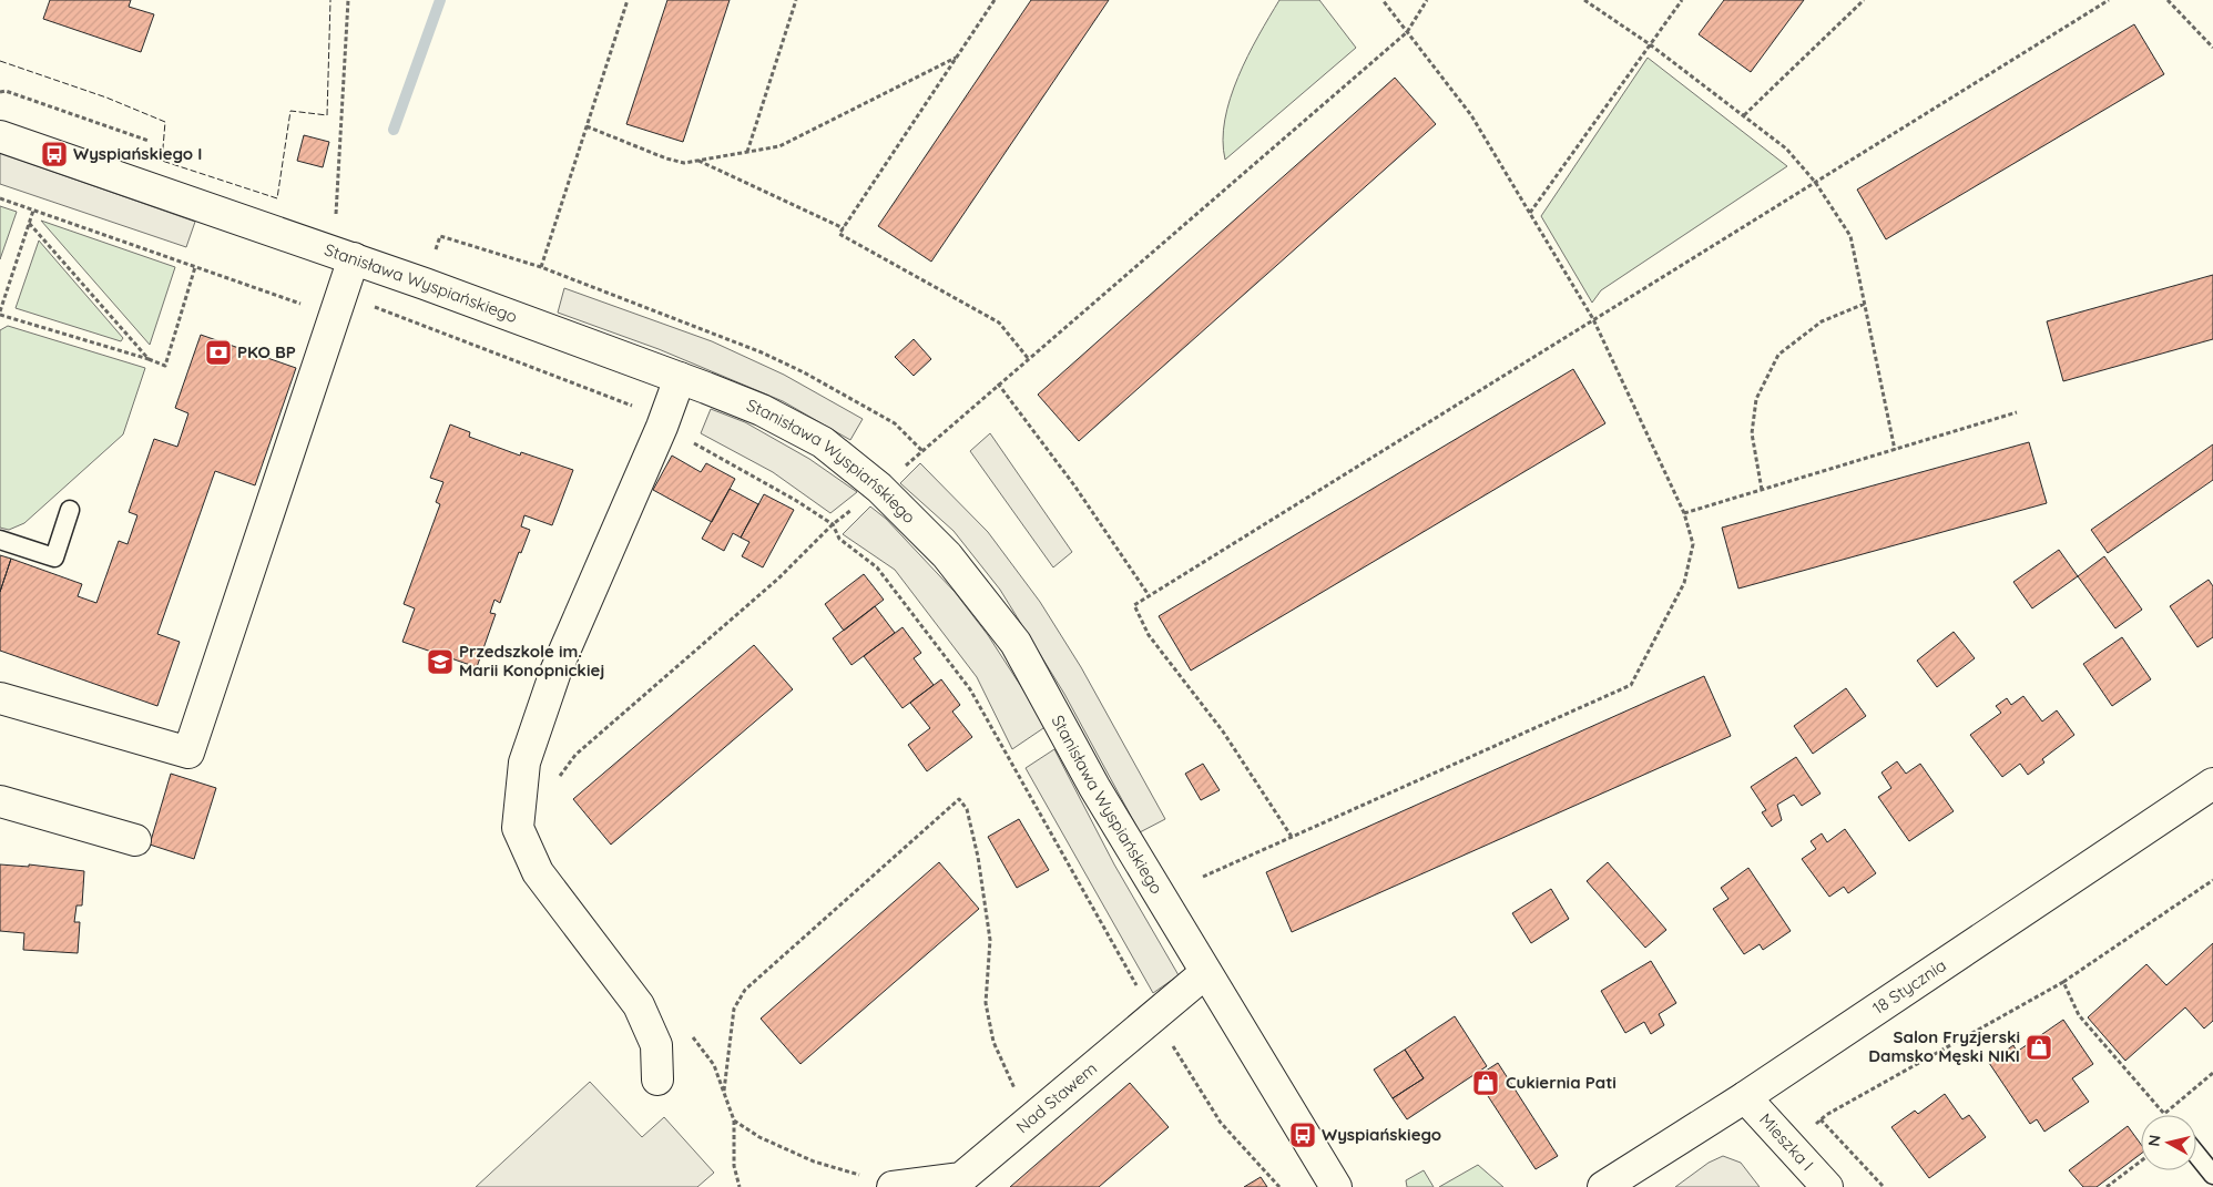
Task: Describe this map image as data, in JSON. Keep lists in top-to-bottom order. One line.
{"streets":{"street":["Stanisława Wyspiańskiego","18 Stycznia","Nad Stawem","Mieszka I"]},"crossings":[["Stanisława Wyspiańskiego","Nad Stawem"],["18 Stycznia","Mieszka I"]],"places":{"bus stop":["Wyspiańskiego I","Wyspiańskiego"],"bank":["PKO BP"],"school or university":["Przedszkole im. Marii Konopnickiej"],"shop":["Salon Fryzjerski Damsko Męski NIKI","Cukiernia Pati"]},"north":"left"}
